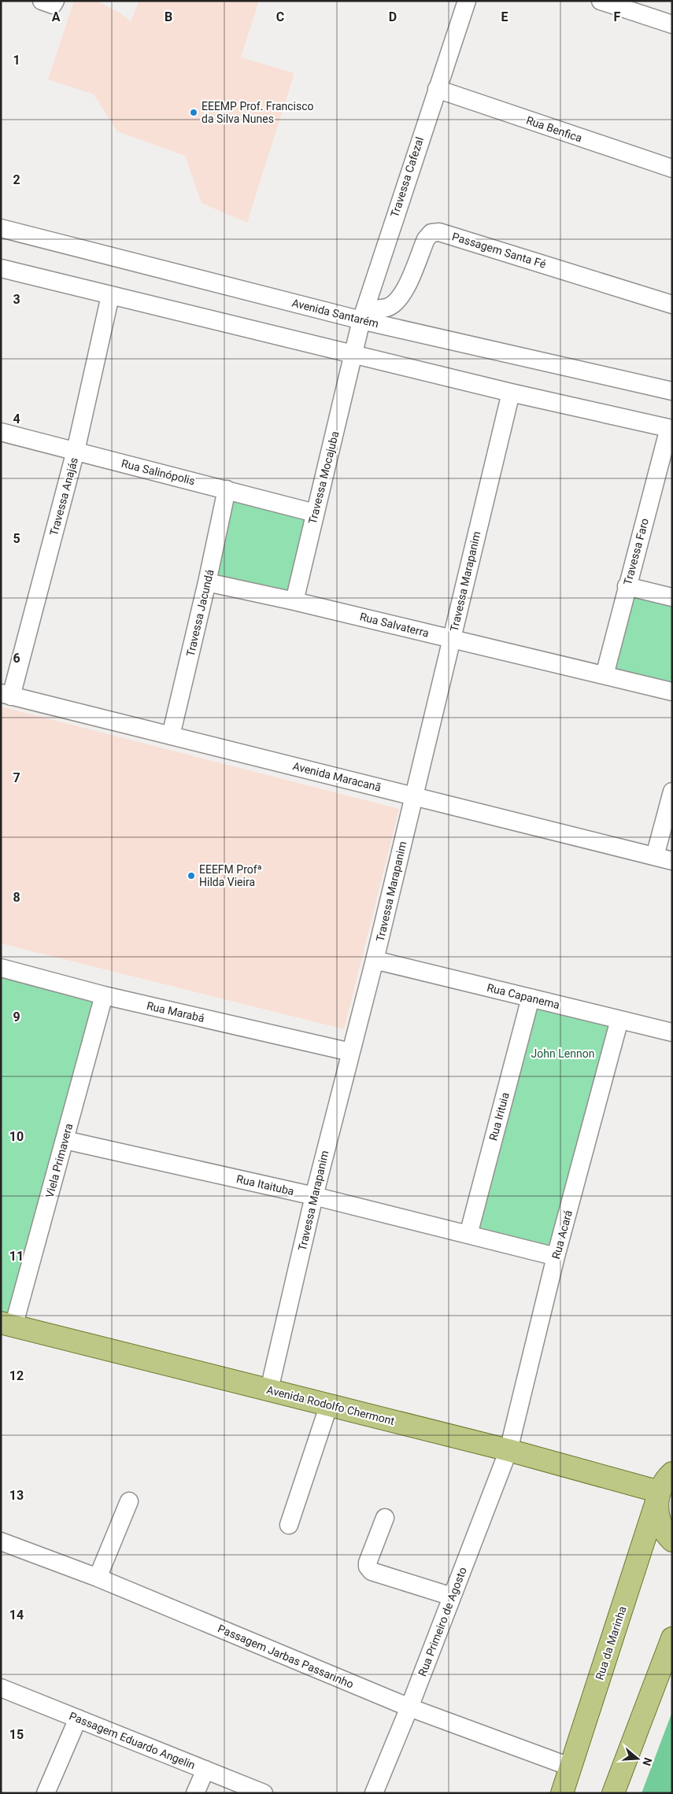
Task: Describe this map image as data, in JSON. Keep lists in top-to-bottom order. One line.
{"streets":{"main road":["Avenida Rodolfo Chermont","Rua da Marinha"],"street":["Rua Benfica","Travessa Cafezal","Passagem Santa Fé","Avenida Santarém","Rua Salinópolis","Travessa Mocajuba","Travessa Anajás","Travessa Faro","Travessa Marapanim","Travessa Jacundá","Rua Salvaterra","Avenida Maracanã","Rua Capanema","Rua Marabá","Rua Irituia","Viela Primavera","Rua Itaituba","Rua Acará","Rua Primeiro de Agosto","Passagem Jarbas Passarinho","Passagem Eduardo Angelin"]},"crossings":[["Rua Benfica","Travessa Cafezal"],["Travessa Cafezal","Passagem Santa Fé"],["Travessa Cafezal","Avenida Santarém"],["Travessa Cafezal","Travessa Mocajuba"],["Passagem Santa Fé","Avenida Santarém"],["Rua Salinópolis","Travessa Mocajuba"],["Rua Salinópolis","Travessa Anajás"],["Rua Salinópolis","Travessa Jacundá"],["Travessa Mocajuba","Rua Salvaterra"],["Travessa Anajás","Avenida Maracanã"],["Travessa Faro","Rua Salvaterra"],["Travessa Marapanim","Rua Salvaterra"],["Travessa Marapanim","Avenida Maracanã"],["Travessa Marapanim","Rua Capanema"],["Travessa Marapanim","Rua Marabá"],["Travessa Marapanim","Rua Itaituba"],["Travessa Marapanim","Avenida Rodolfo Chermont"],["Travessa Jacundá","Rua Salvaterra"],["Travessa Jacundá","Avenida Maracanã"],["Rua Capanema","Rua Irituia"],["Rua Capanema","Rua Acará"],["Rua Marabá","Viela Primavera"],["Rua Irituia","Rua Itaituba"],["Viela Primavera","Rua Itaituba"],["Viela Primavera","Avenida Rodolfo Chermont"],["Rua Itaituba","Rua Acará"],["Rua Acará","Avenida Rodolfo Chermont"],["Rua Acará","Rua Primeiro de Agosto"],["Avenida Rodolfo Chermont","Rua Primeiro de Agosto"],["Avenida Rodolfo Chermont","Rua da Marinha"],["Rua Primeiro de Agosto","Passagem Jarbas Passarinho"],["Rua da Marinha","Passagem Jarbas Passarinho"]],"parks":["John Lennon"],"places":["EEEMP Prof. Francisco da Silva Nunes","EEEFM Profª Hilda Vieira"],"north":"right","grid":{"columns":["A","B","C","D","E","F"],"rows":["1","2","3","4","5","6","7","8","9","10","11","12","13","14","15"]}}
